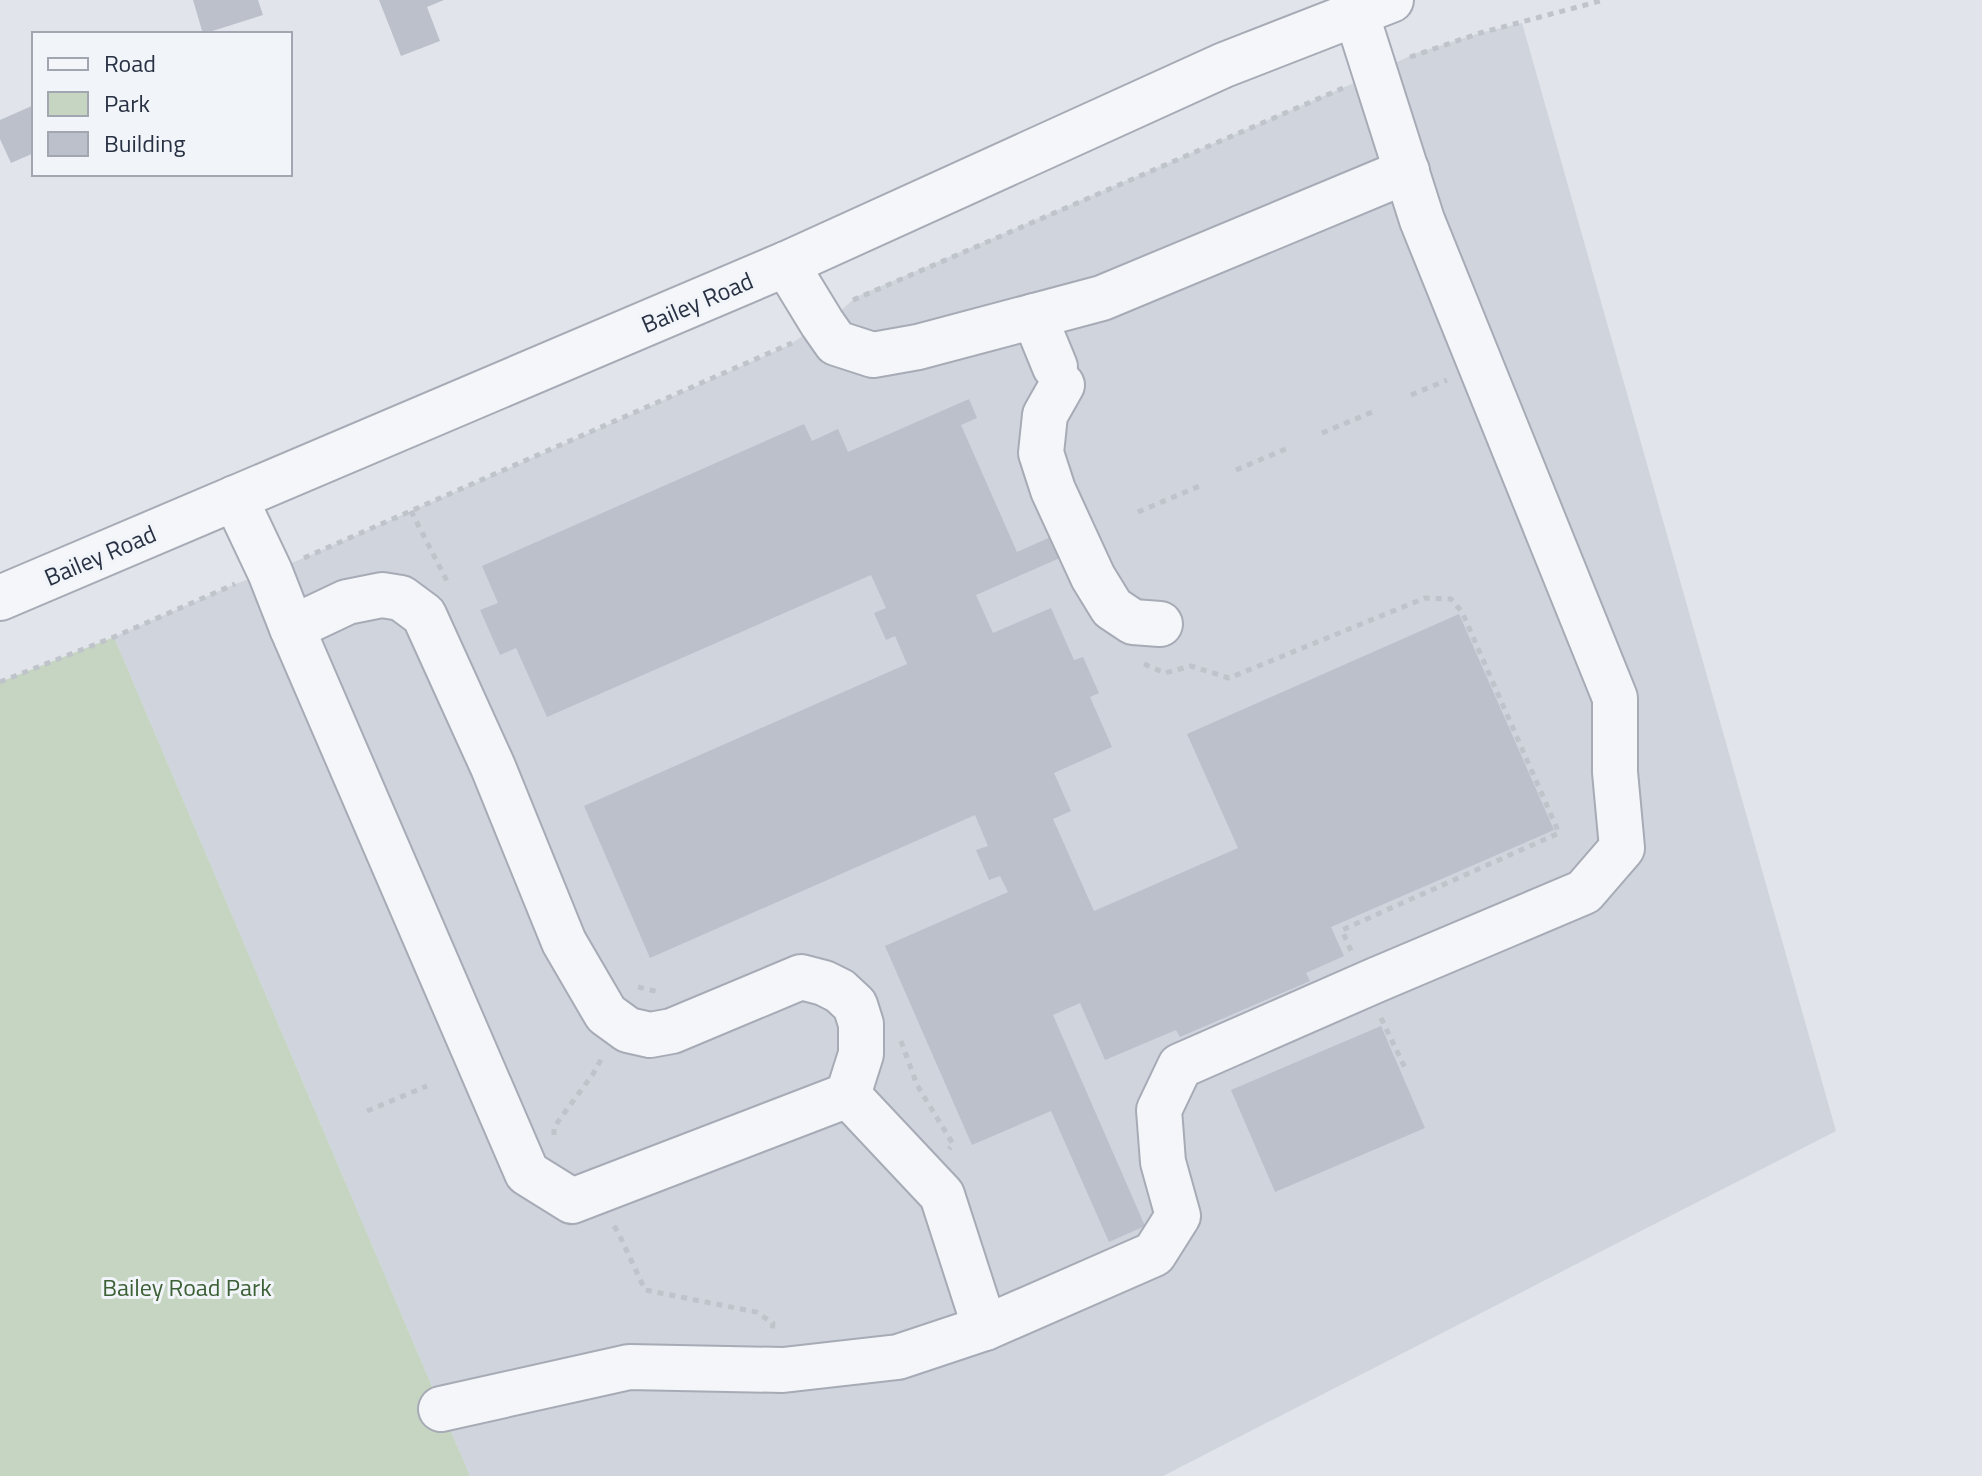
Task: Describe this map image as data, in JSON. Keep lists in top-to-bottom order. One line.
{"streets":{"street":["Bailey Road"]},"parks":["Bailey Road Park"],"legend":["Road","Park","Building"]}
